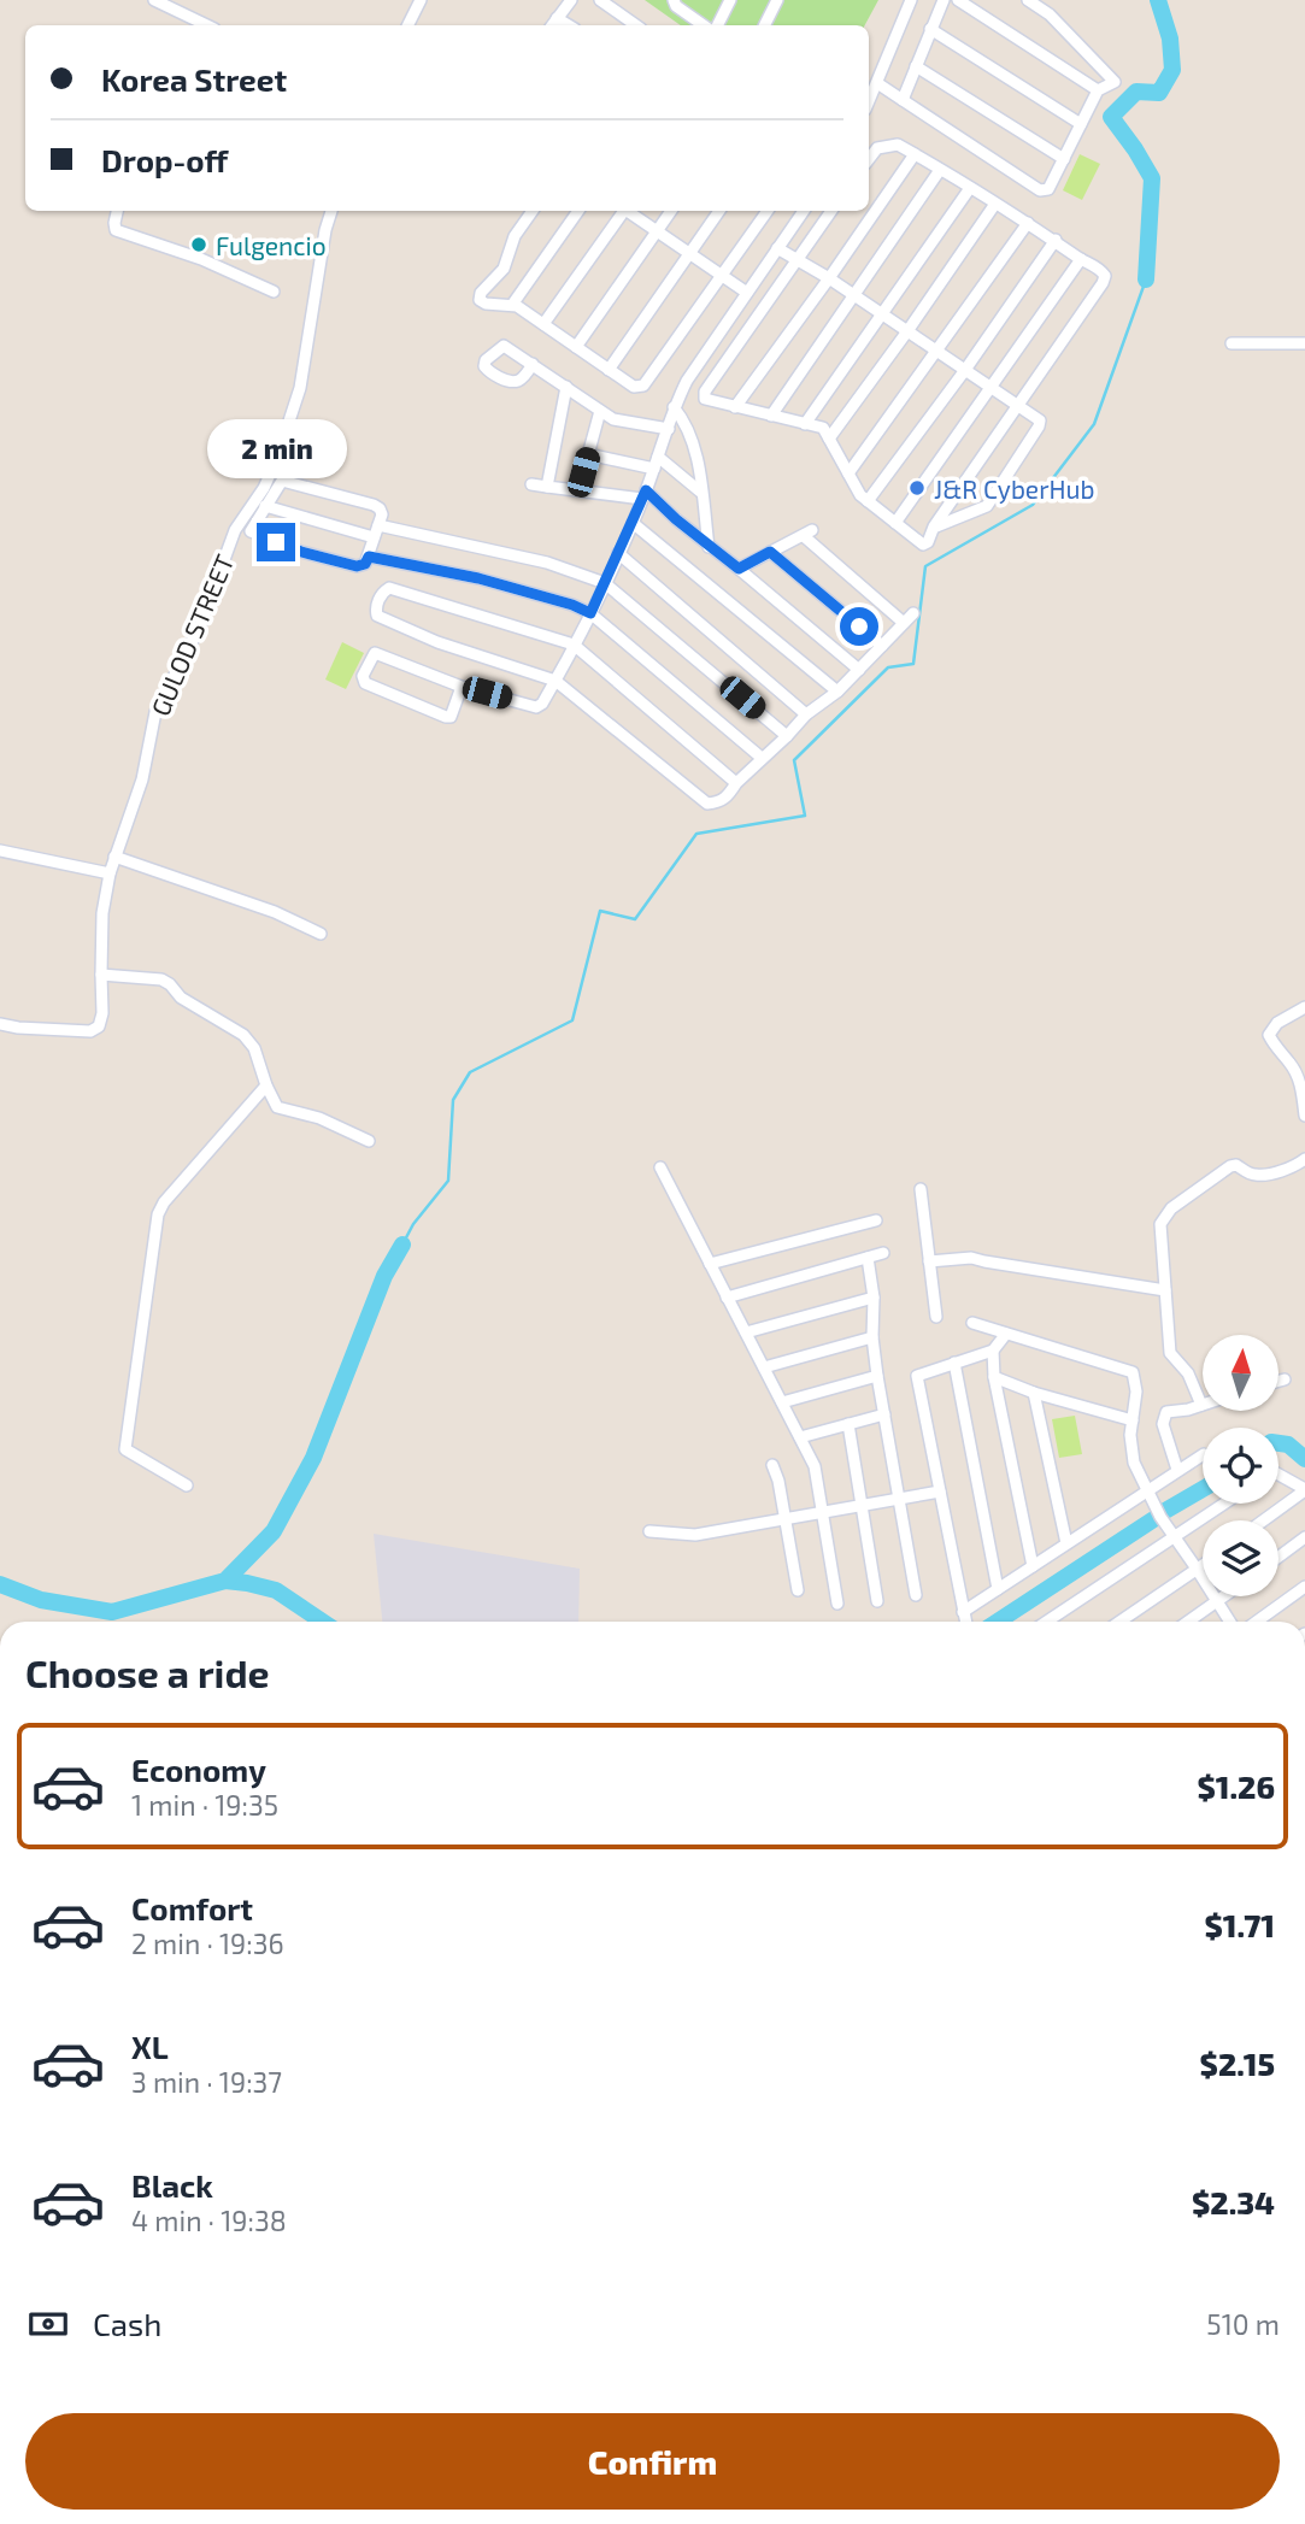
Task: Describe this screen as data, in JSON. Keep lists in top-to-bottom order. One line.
{"streets":{"street":["GULOD STREET"]},"places":["Fulgencio","J&R CyberHub"],"north":"top","page":{"banner":["Korea Street","Drop-off"],"bubble":"2 min","heading":"Choose a ride","list":[{"name":"Economy","note":"1 min · 19:35","value":"$1.26"},{"name":"Comfort","note":"2 min · 19:36","value":"$1.71"},{"name":"XL","note":"3 min · 19:37","value":"$2.15"},{"name":"Black","note":"4 min · 19:38","value":"$2.34"}],"pay":["Cash","510 m"],"buttons":"Confirm"}}
